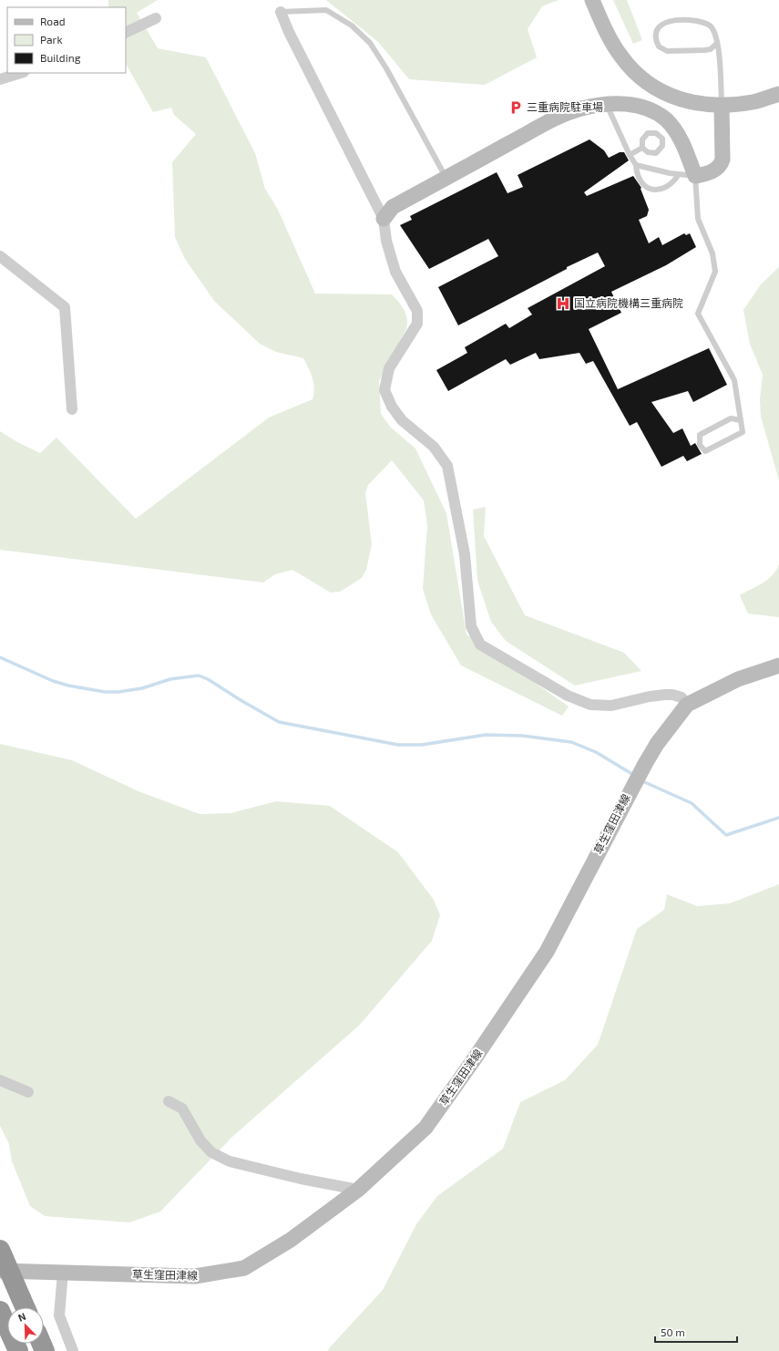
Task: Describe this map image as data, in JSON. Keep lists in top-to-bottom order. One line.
{"streets":{"main road":["草生窪田津線"]},"places":{"parking":["三重病院駐車場"],"hospital":["国立病院機構三重病院"]},"legend":["Road","Park","Building"],"scale_bar":"50 m","north":"top left"}
